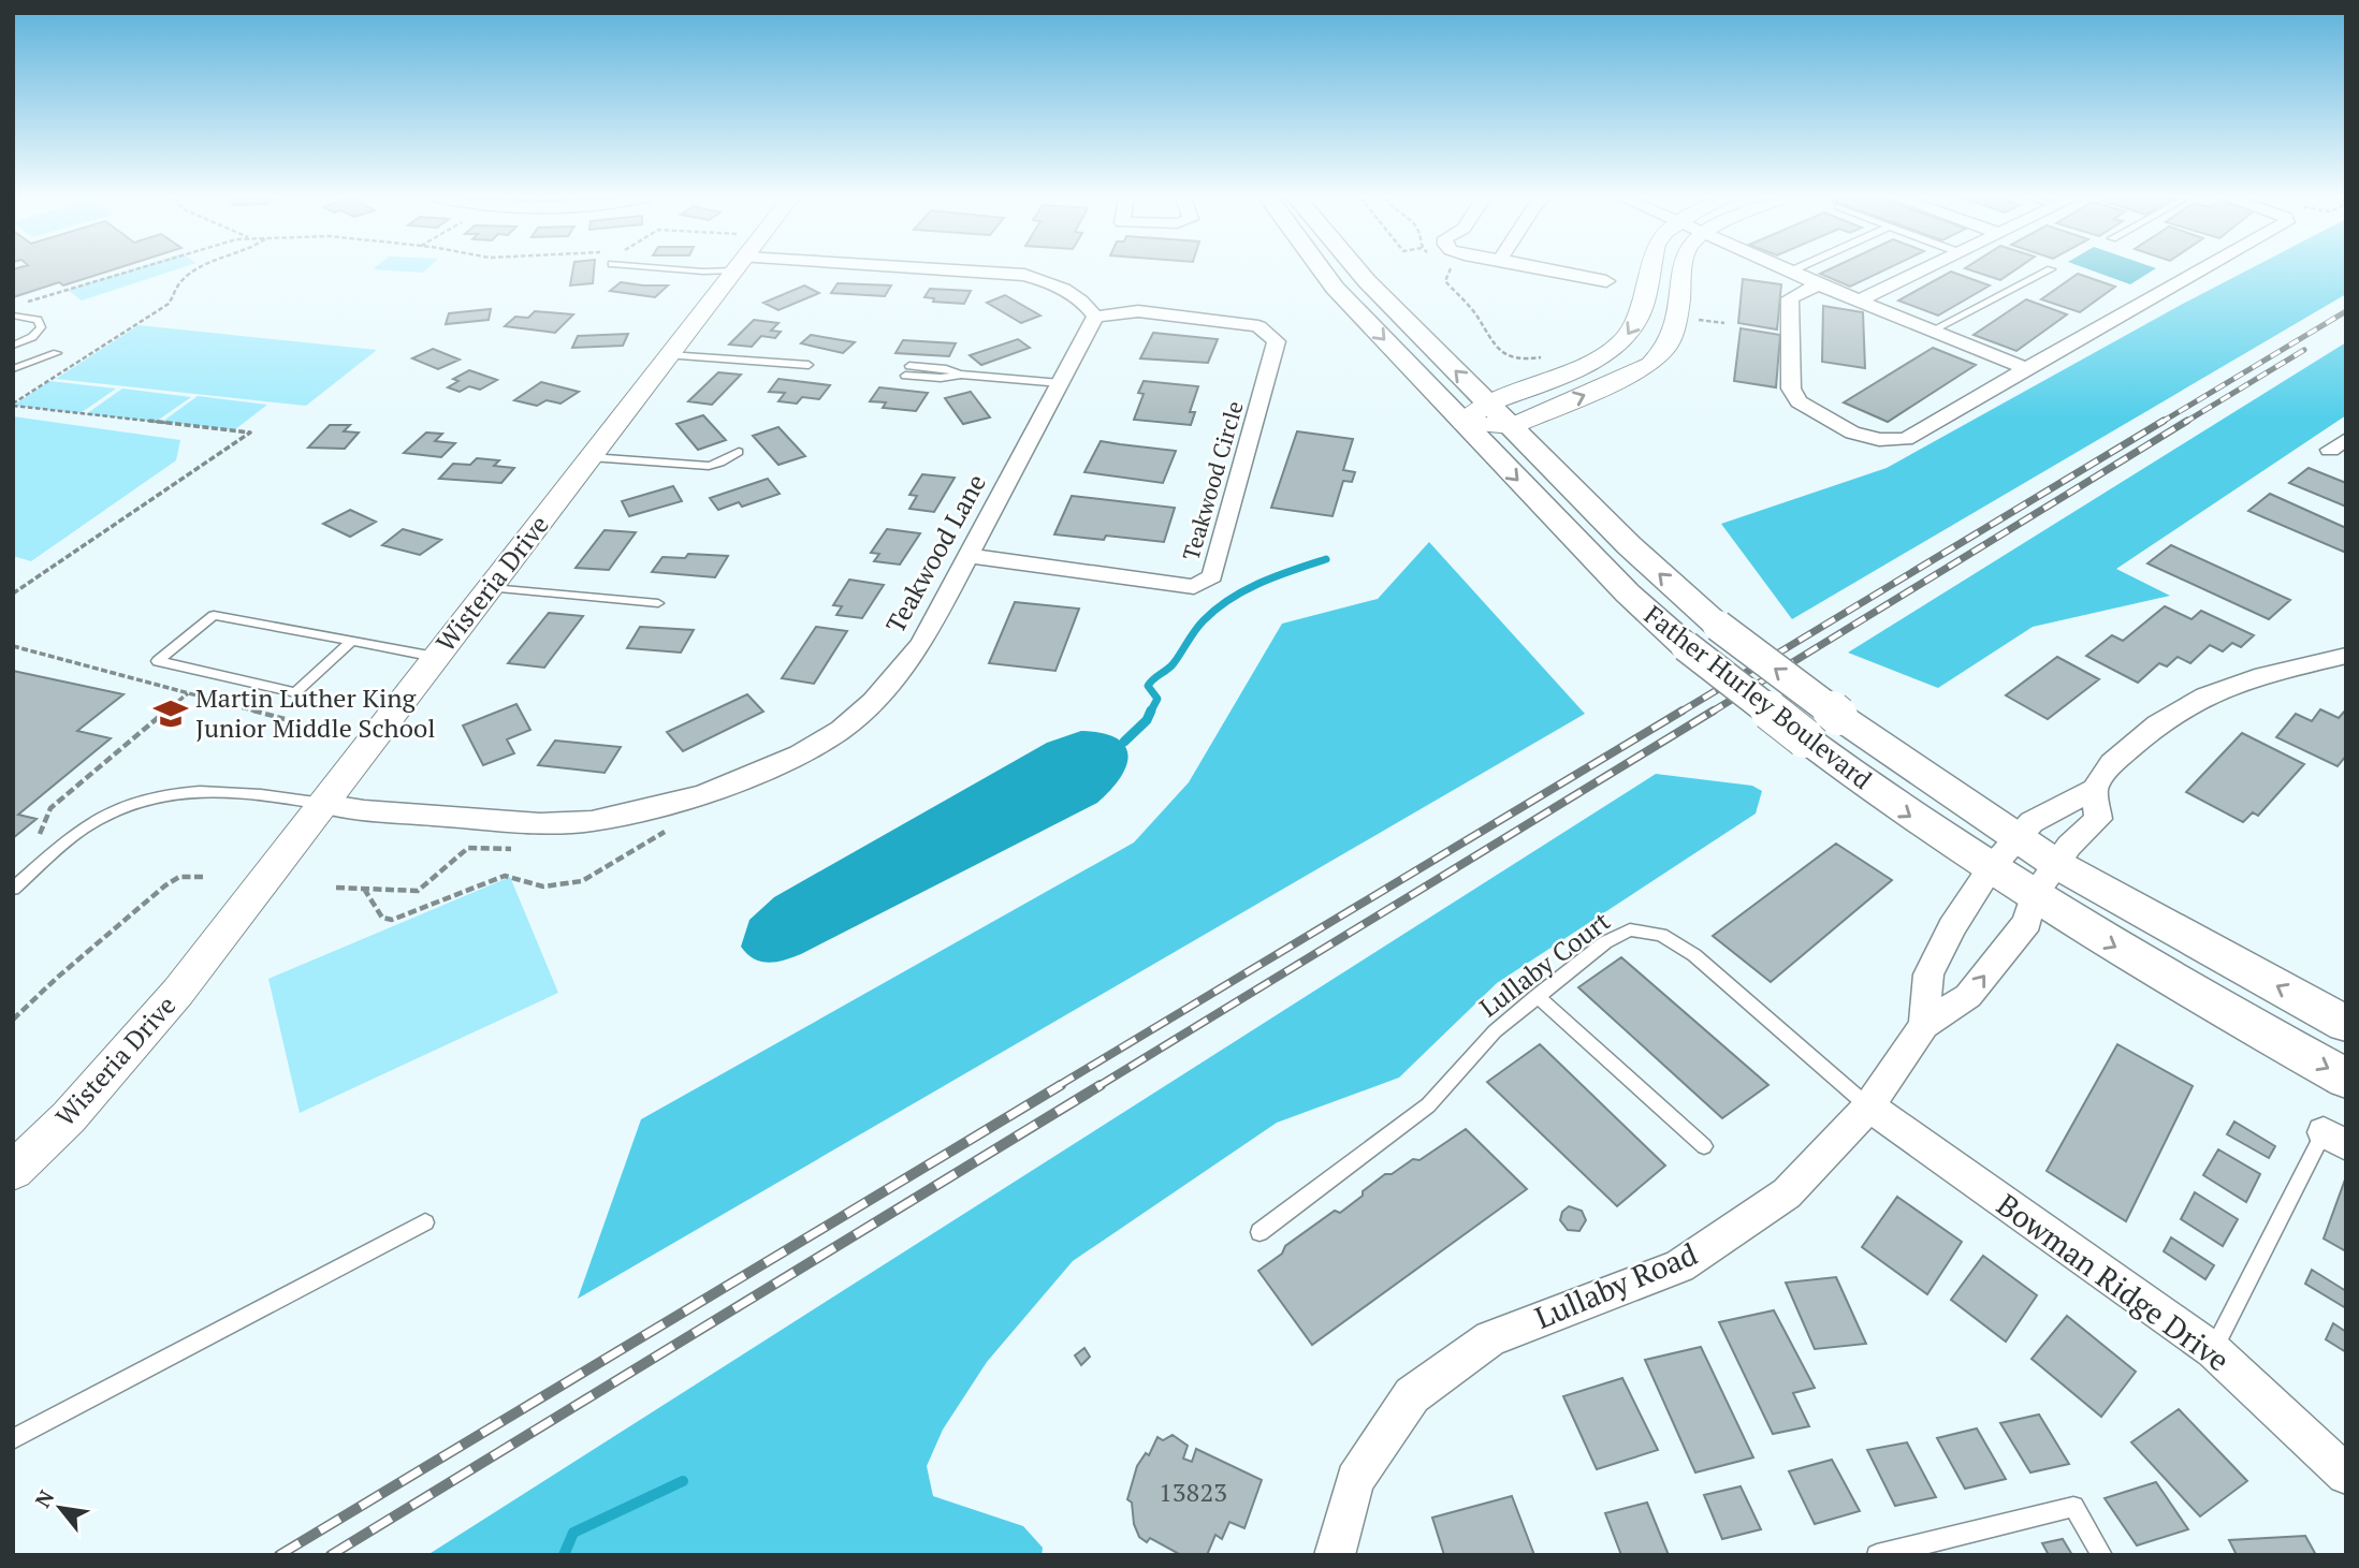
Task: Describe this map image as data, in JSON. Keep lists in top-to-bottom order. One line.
{"streets":{"main road":["Father Hurley Boulevard"],"street":["Teakwood Circle","Teakwood Lane","Wisteria Drive","Bowman Ridge Drive","Lullaby Road"],"lane":["Lullaby Court"]},"crossings":[["Teakwood Circle","Teakwood Lane"],["Teakwood Lane","Wisteria Drive"],["Father Hurley Boulevard","Lullaby Road"],["Lullaby Court","Bowman Ridge Drive"],["Lullaby Court","Lullaby Road"],["Bowman Ridge Drive","Lullaby Road"]],"places":{"school or university":["Martin Luther King Junior Middle School"]},"house_numbers":["13823"],"north":"top left"}
